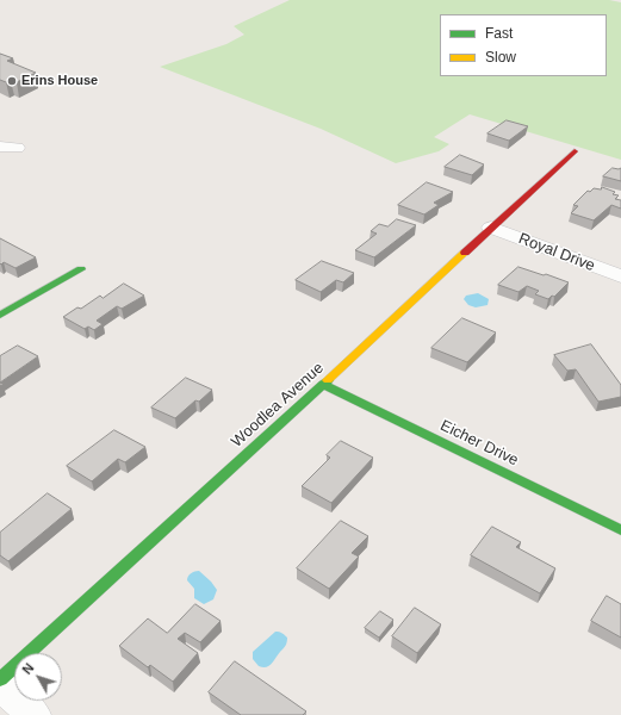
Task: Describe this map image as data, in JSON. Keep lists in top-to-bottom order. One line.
{"streets":{"street":["Royal Drive","Woodlea Avenue","Eicher Drive"]},"crossings":[["Royal Drive","Woodlea Avenue"],["Woodlea Avenue","Eicher Drive"]],"places":["Erins House"],"legend":["Fast","Slow"],"north":"top left"}
